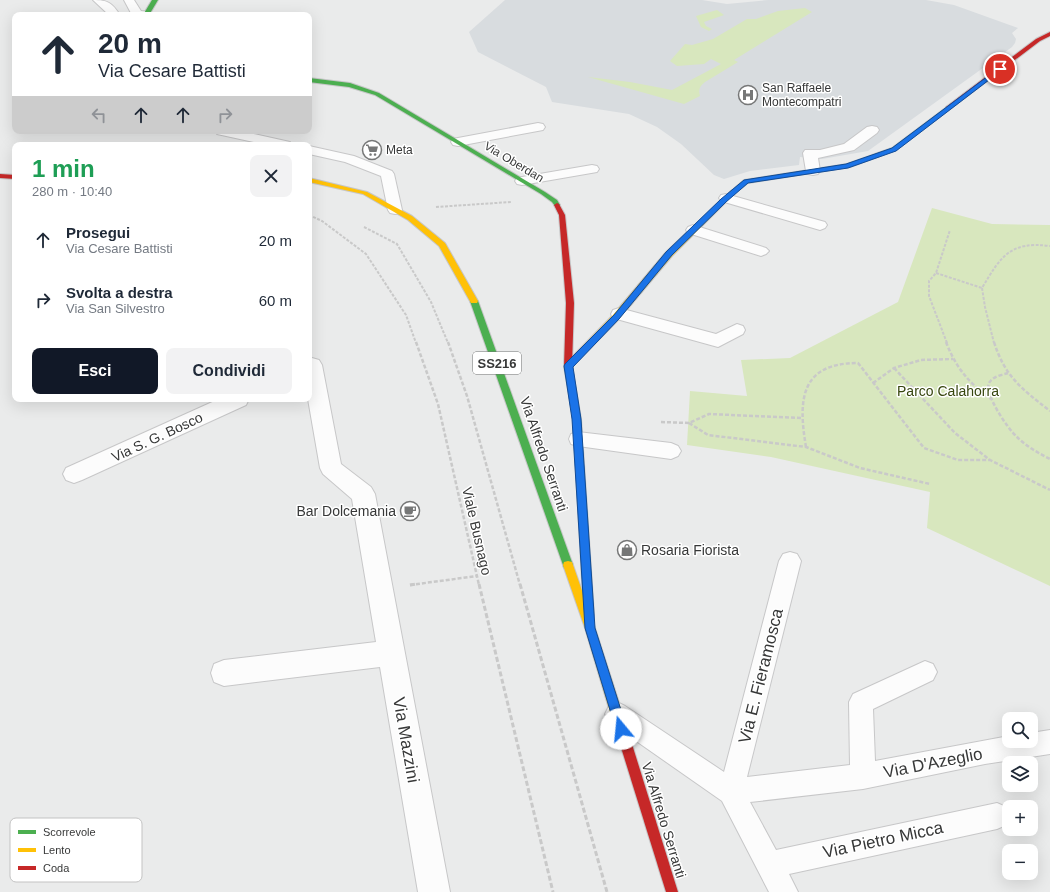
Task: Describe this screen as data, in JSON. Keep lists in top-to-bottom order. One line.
{"streets":{"street":["Via Oberdan","SS216","Via S. G. Bosco","Via Alfredo Serranti","Via Mazzini"],"lane":["Via E. Fieramosca","Via D'Azeglio","Via Pietro Micca"],"path":["Viale Busnago"]},"crossings":[["Via Oberdan","Via Alfredo Serranti"],["Via E. Fieramosca","Via D'Azeglio"]],"parks":["Parco Calahorra"],"places":{"hospital":["San Raffaele Montecompatri"],"supermarket":["Meta"],"cafe":["Bar Dolcemania"],"shop":["Rosaria Fiorista"]},"legend":["Scorrevole","Lento","Coda"],"page":{"turn":["20 m","Via Cesare Battisti"],"heading":["1 min","280 m · 10:40"],"list":[{"name":"Prosegui","note":"Via Cesare Battisti","value":"20 m"},{"name":"Svolta a destra","note":"Via San Silvestro","value":"60 m"}],"buttons":["Esci","Condividi"],"map_buttons":["+","−"]}}
